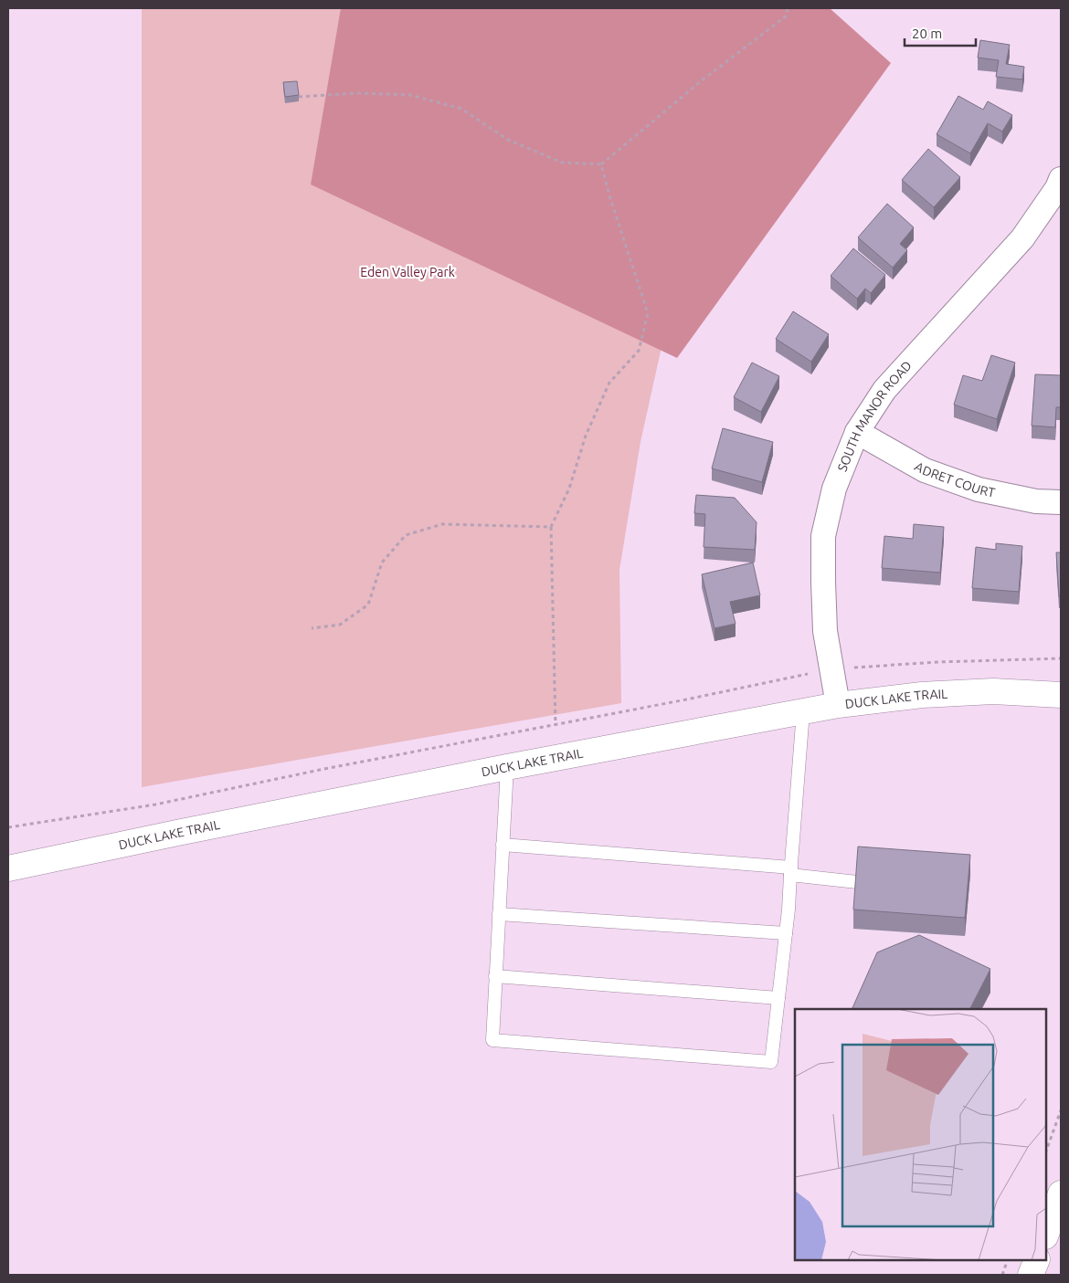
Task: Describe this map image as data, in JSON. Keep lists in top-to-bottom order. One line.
{"streets":{"street":["SOUTH MANOR ROAD","ADRET COURT","DUCK LAKE TRAIL"]},"crossings":[["SOUTH MANOR ROAD","ADRET COURT"],["SOUTH MANOR ROAD","DUCK LAKE TRAIL"]],"parks":["Eden Valley Park"],"scale_bar":"20 m"}
